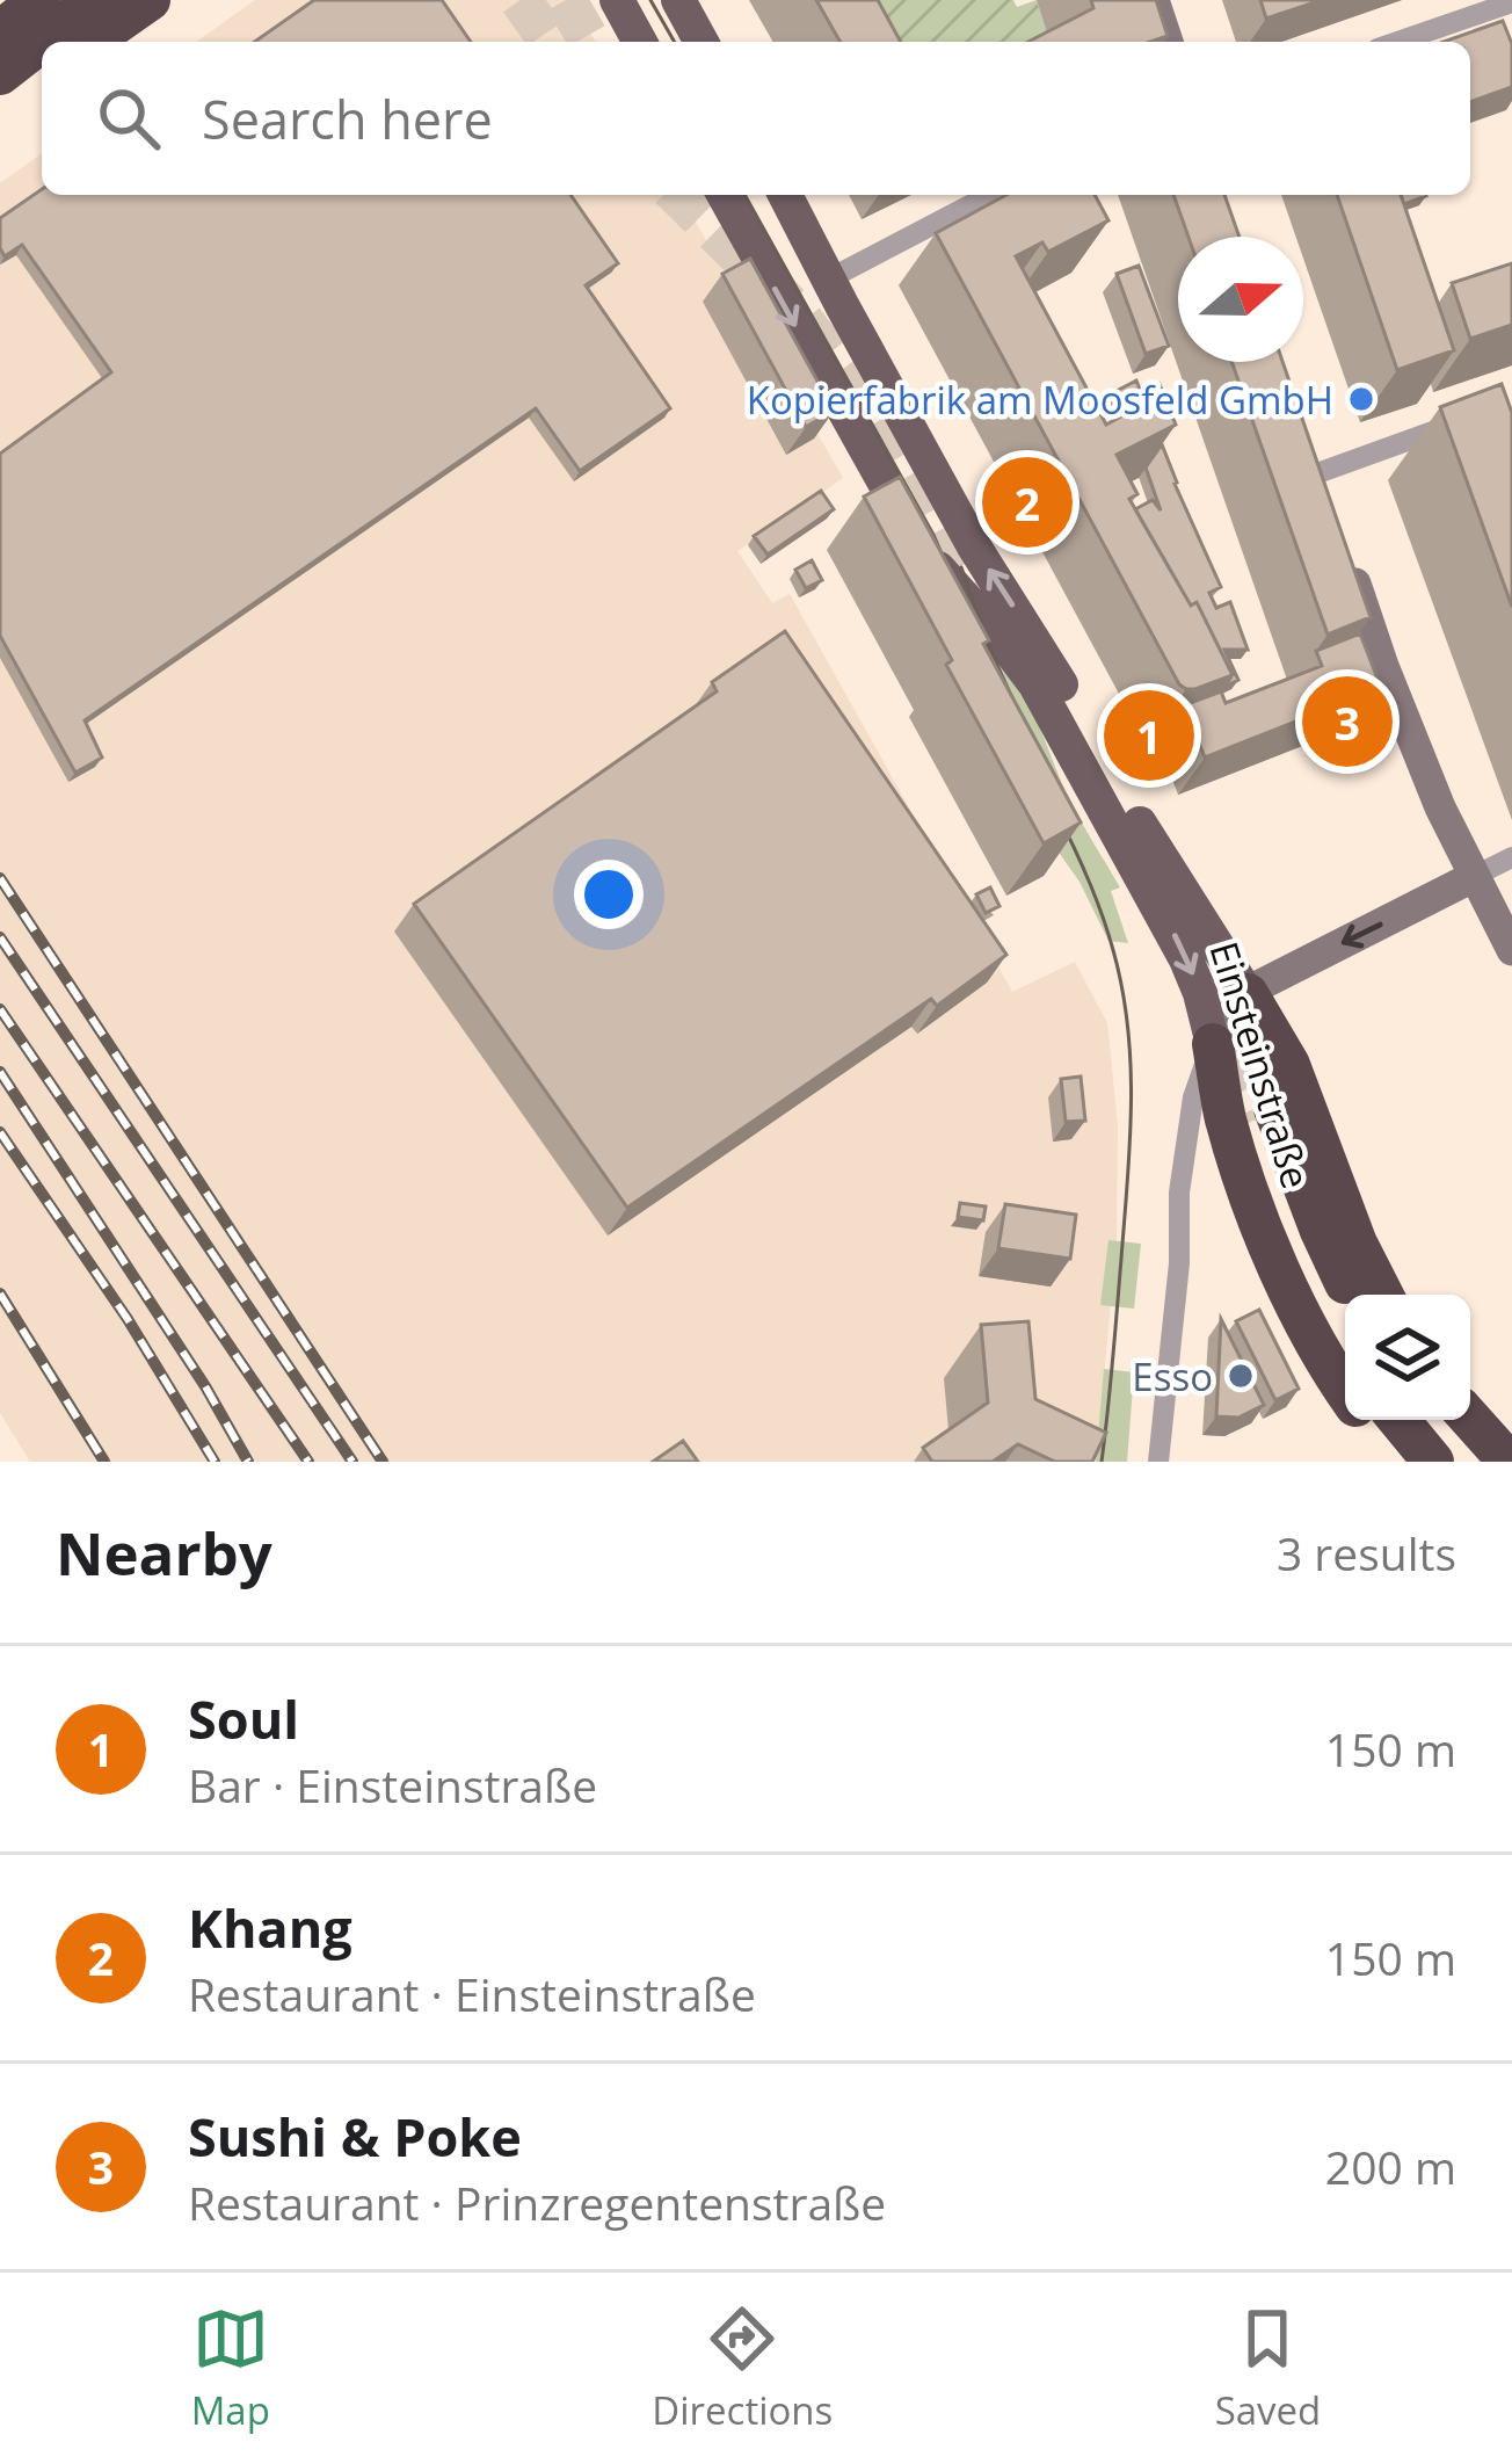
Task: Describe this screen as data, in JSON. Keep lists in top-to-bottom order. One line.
{"streets":{"highway":["Einsteinstraße"]},"places":["Kopierfabrik am Moosfeld GmbH","Esso"],"north":"right","page":{"search":"Search here","pins":["2","3","1"],"heading":["Nearby","3 results"],"list":[{"mark":"1","name":"Soul","note":"Bar · Einsteinstraße","value":"150 m"},{"mark":"2","name":"Khang","note":"Restaurant · Einsteinstraße","value":"150 m"},{"mark":"3","name":"Sushi & Poke","note":"Restaurant · Prinzregentenstraße","value":"200 m"}],"nav":["Map","Directions","Saved"]}}
